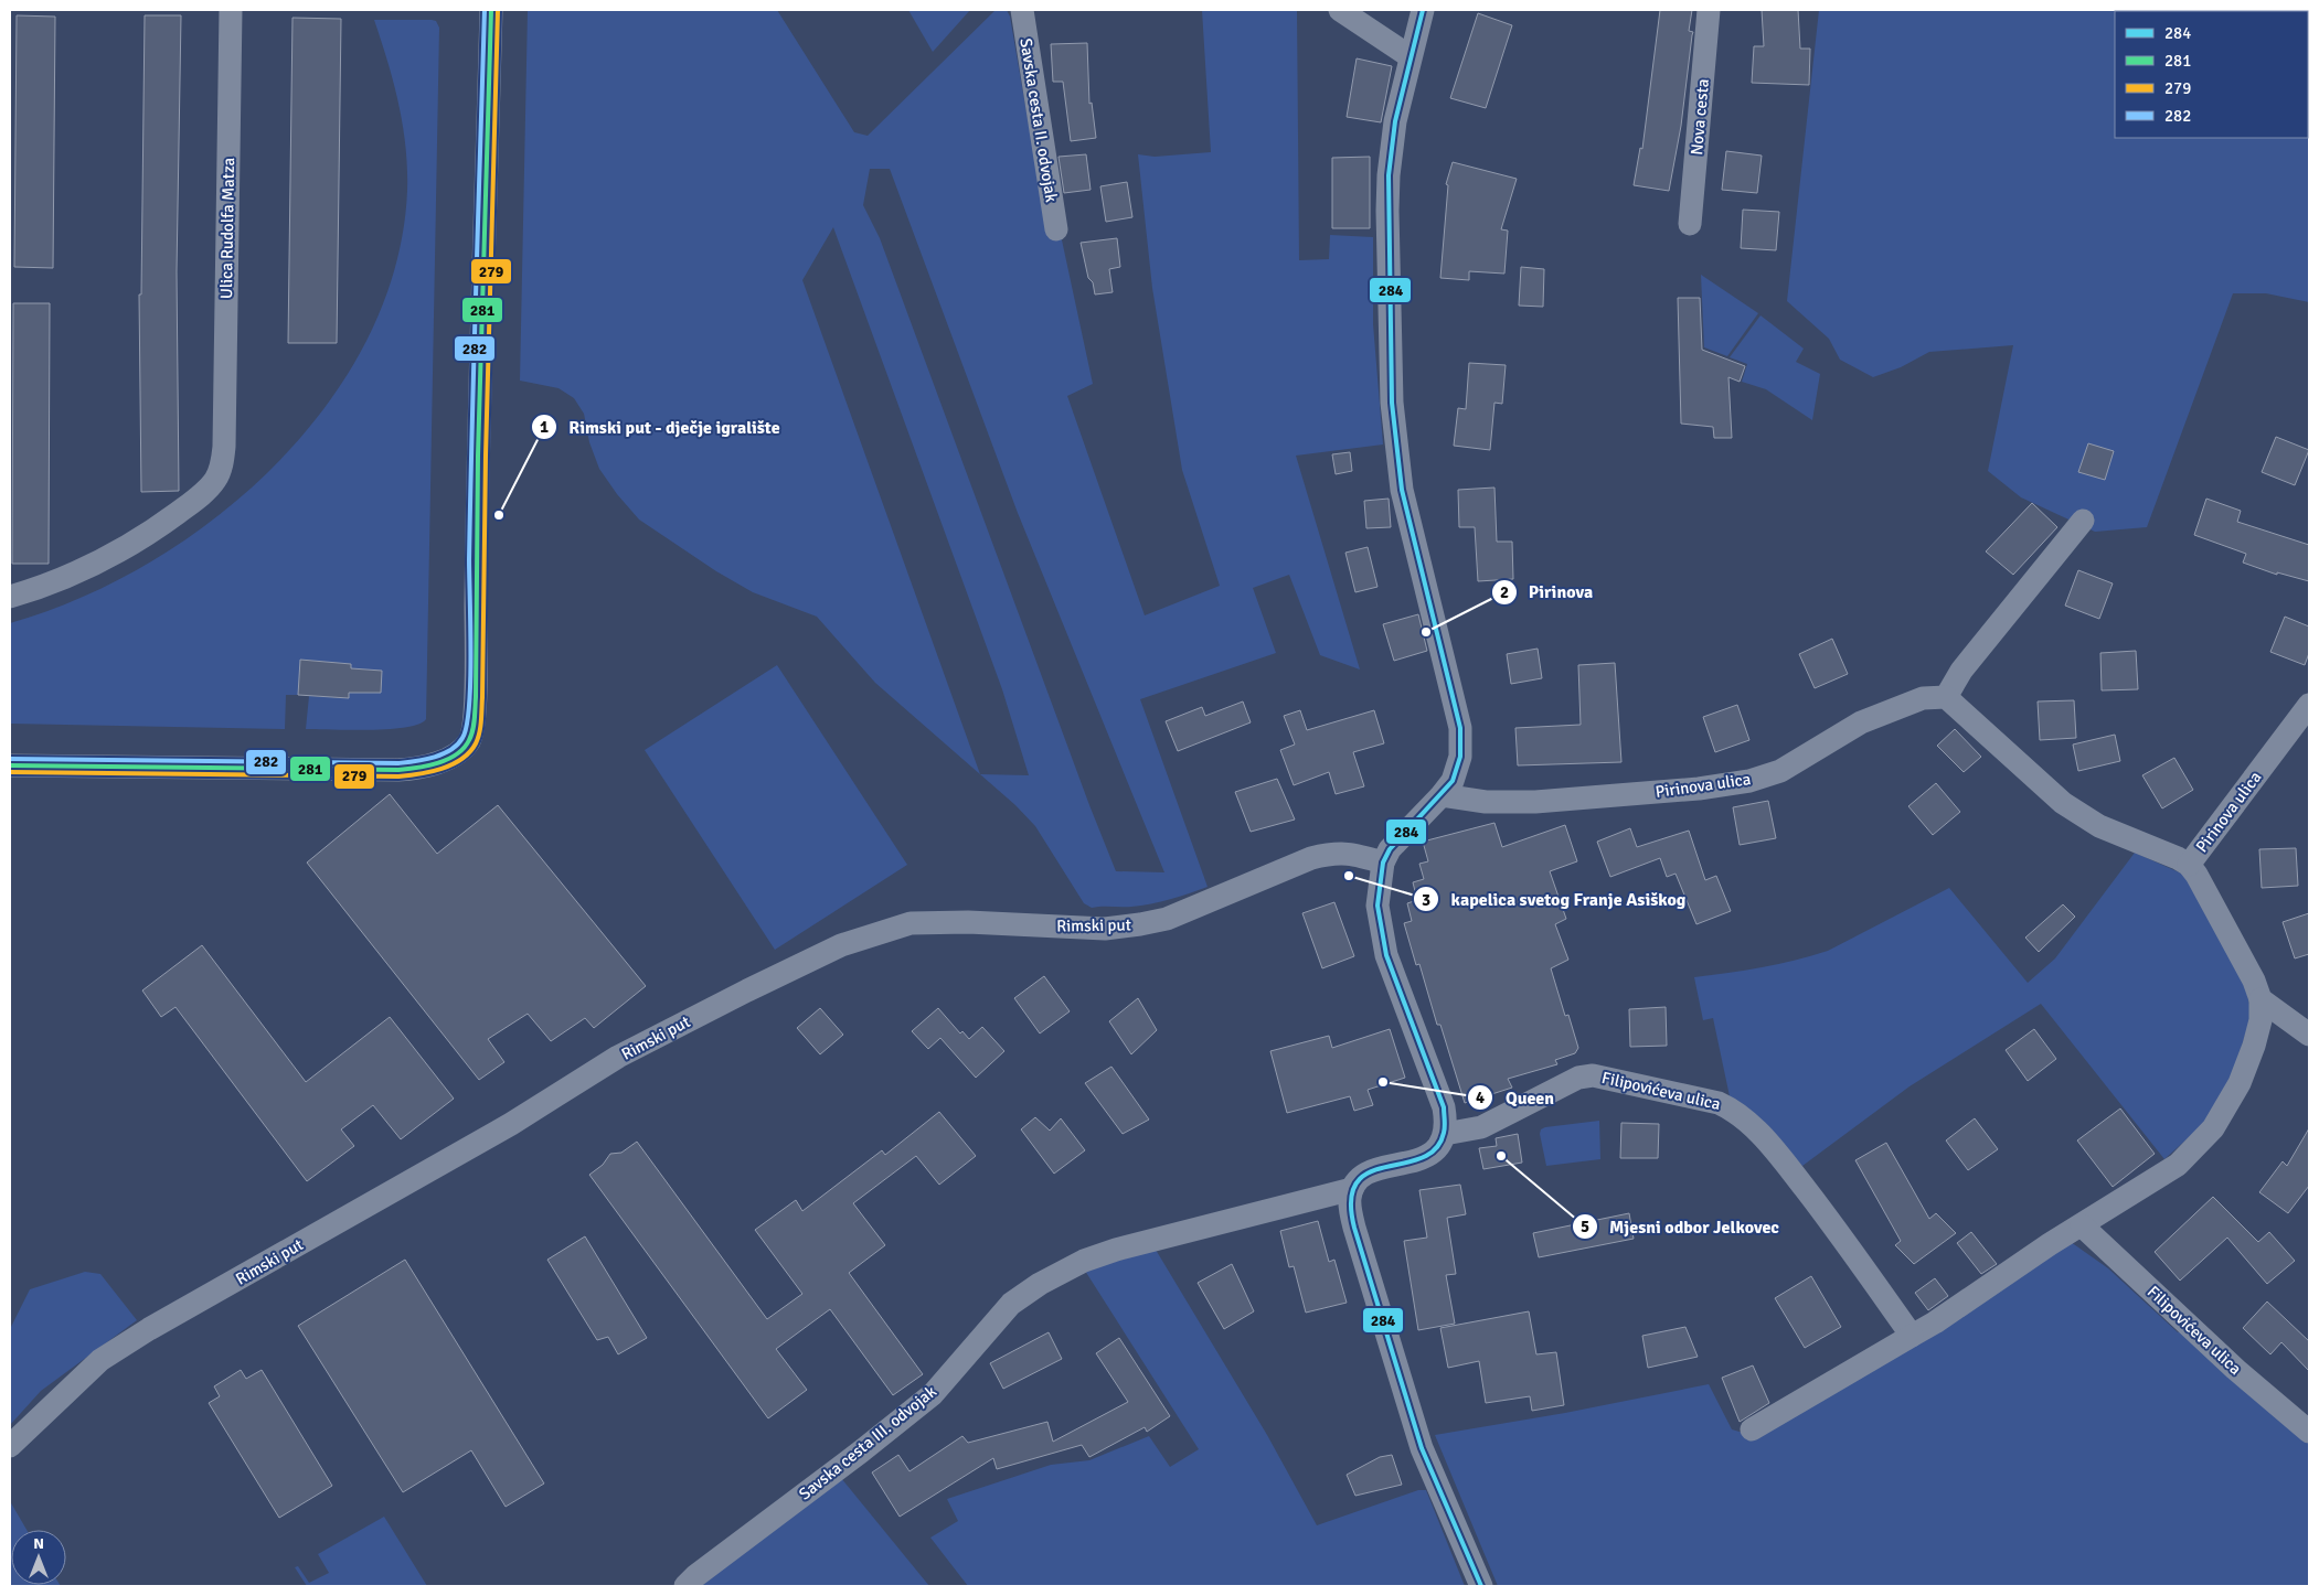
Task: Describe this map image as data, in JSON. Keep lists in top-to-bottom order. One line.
{"streets":{"street":["Nova cesta","Savska cesta II. odvojak","Ulica Rudolfa Matza","Pirinova ulica","Rimski put","Filipovićeva ulica","Savska cesta III. odvojak"]},"places":["Rimski put - dječje igralište","Pirinova","kapelica svetog Franje Asiškog","Queen","Mjesni odbor Jelkovec"],"lines":["transit line 284","transit line 281","transit line 279","transit line 282"],"legend":["284","281","279","282"],"north":"top"}
